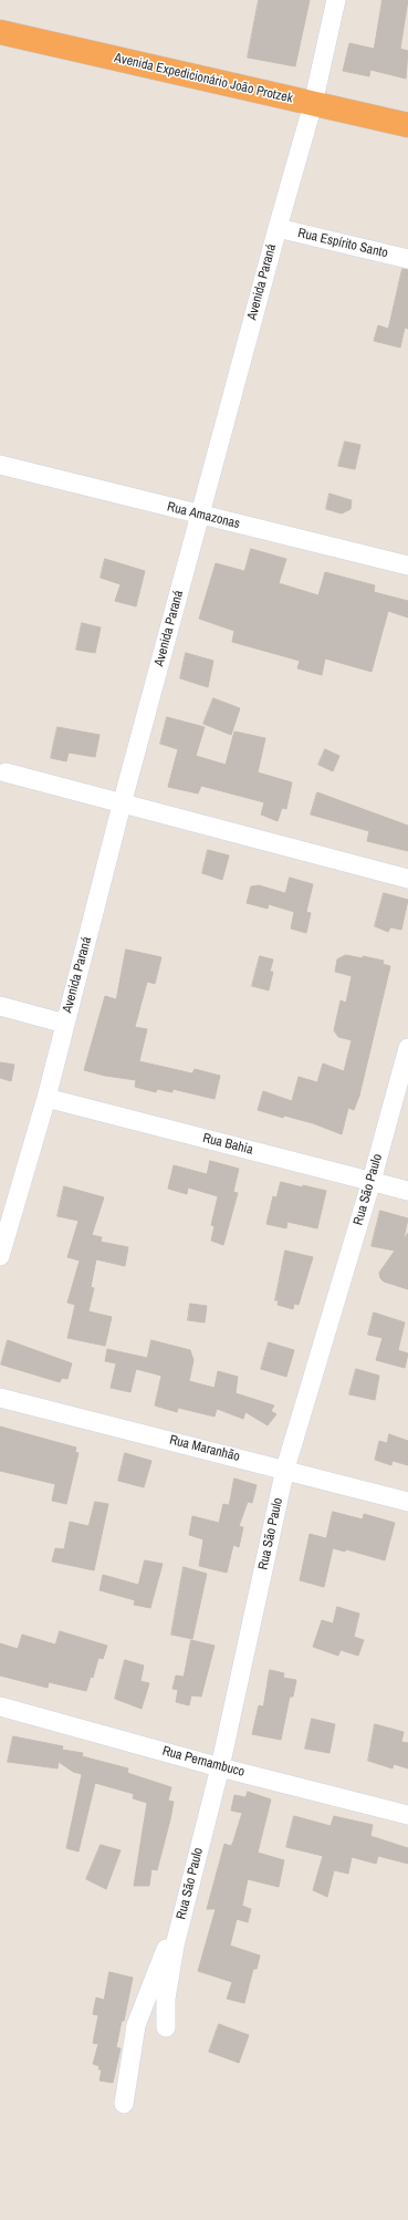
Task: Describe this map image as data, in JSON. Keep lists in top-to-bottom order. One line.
{"streets":{"highway":["Avenida Expedicionário João Protzek"],"street":["Rua Espírito Santo","Avenida Paraná","Rua Amazonas","Rua Bahia","Rua São Paulo","Rua Maranhão","Rua Pernambuco"]},"crossings":[["Avenida Expedicionário João Protzek","Avenida Paraná"],["Rua Espírito Santo","Avenida Paraná"],["Avenida Paraná","Rua Amazonas"],["Avenida Paraná","Rua Bahia"],["Rua Bahia","Rua São Paulo"],["Rua São Paulo","Rua Maranhão"],["Rua São Paulo","Rua Pernambuco"]]}
